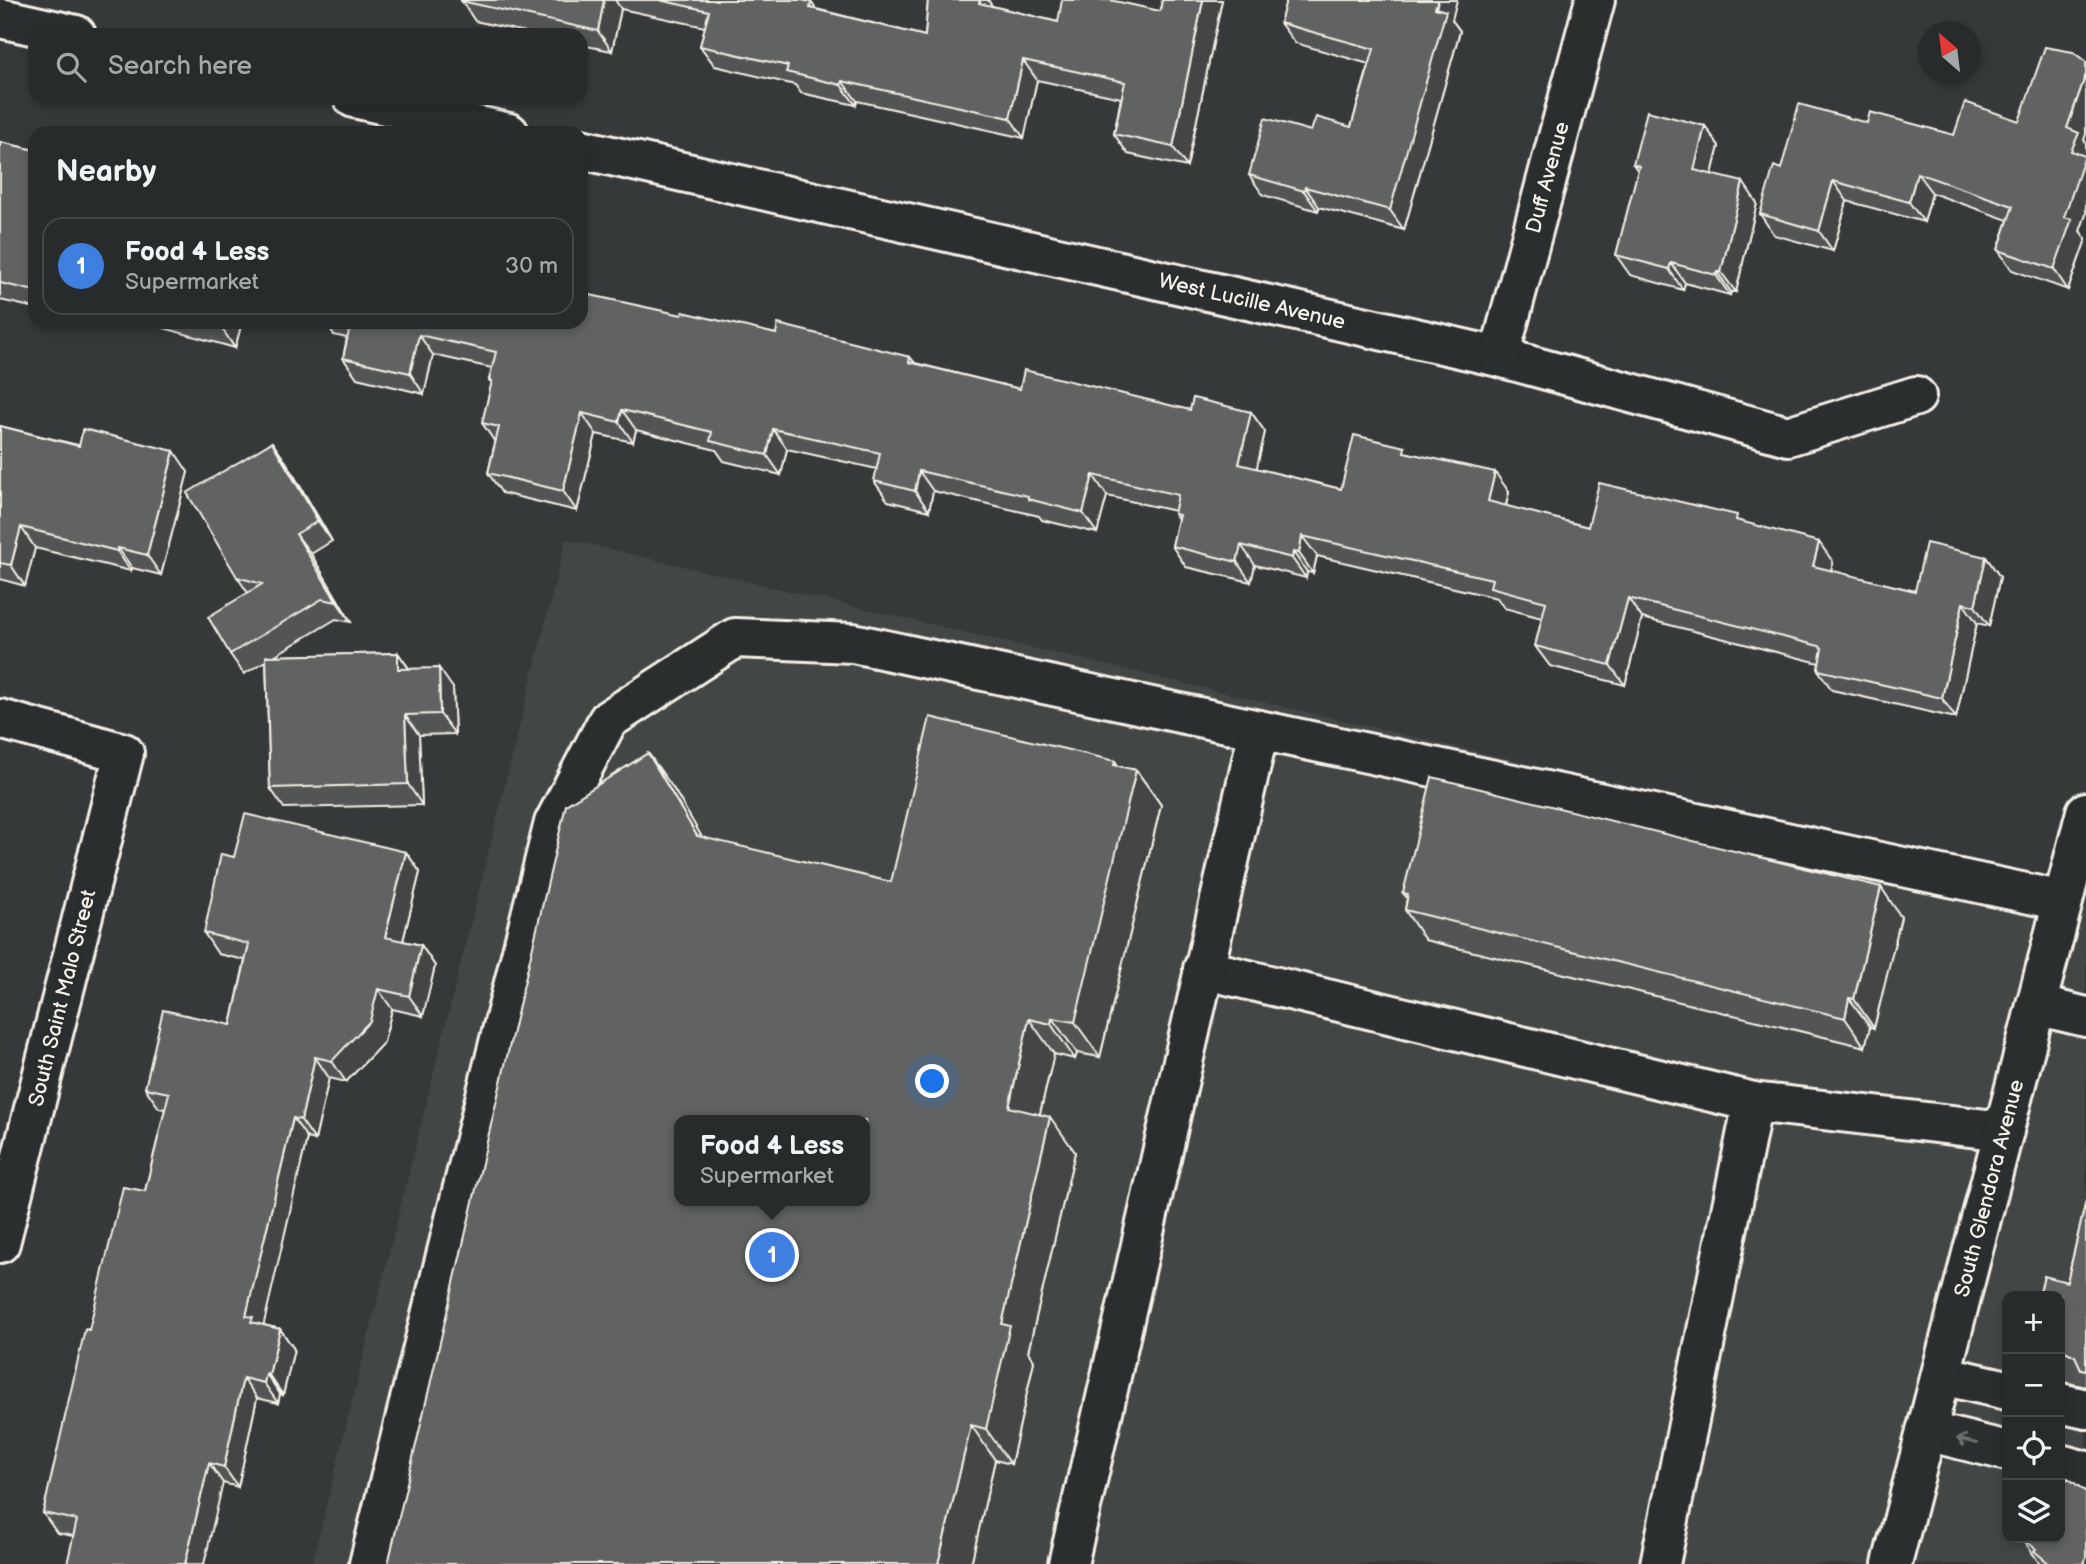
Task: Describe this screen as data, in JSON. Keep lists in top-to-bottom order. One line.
{"streets":{"street":["Duff Avenue","West Lucille Avenue","South Saint Malo Street","South Glendora Avenue"]},"crossings":[["Duff Avenue","West Lucille Avenue"]],"north":"top left","page":{"search":"Search here","heading":"Nearby","list":[{"mark":"1","name":"Food 4 Less","note":"Supermarket","value":"30 m"}],"popup":["Food 4 Less","Supermarket"],"pins":"1","map_buttons":["+","−"]}}
